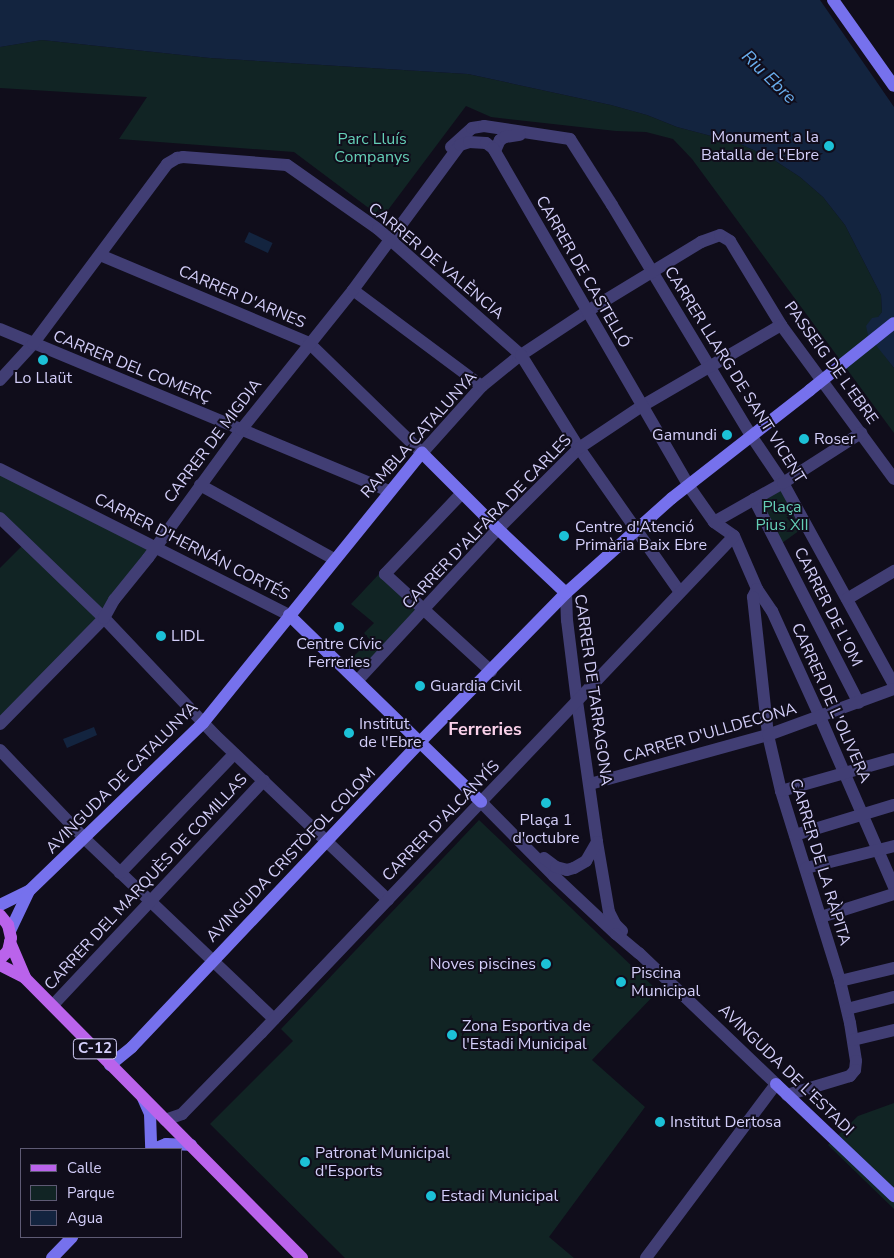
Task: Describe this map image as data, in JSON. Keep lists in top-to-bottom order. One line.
{"streets":{"main road":["C-12"],"street":["CARRER DE VALÈNCIA","CARRER DE CASTELLÓ","CARRER D'ARNES","PASSEIG DE L'EBRE","CARRER DEL COMERÇ","CARRER LLARG DE SANT VICENT","RAMBLA CATALUNYA","CARRER DE MIGDIA","CARRER D'ALFARA DE CARLES","CARRER D'HERNÁN CORTÉS","CARRER DE L'OM","CARRER DE TARRAGONA","CARRER DE L'OLIVERA","CARRER D'ULLDECONA","AVINGUDA DE CATALUNYA","CARRER D'ALCANYÍS","AVINGUDA CRISTÒFOL COLOM","CARRER DE LA RÀPITA","CARRER DEL MARQUÈS DE COMILLAS","AVINGUDA DE L'ESTADI"]},"crossings":[["CARRER DE VALÈNCIA","CARRER D'ARNES"],["CARRER DE VALÈNCIA","CARRER DEL COMERÇ"],["CARRER DE VALÈNCIA","RAMBLA CATALUNYA"],["CARRER DE VALÈNCIA","CARRER DE MIGDIA"],["CARRER DE VALÈNCIA","CARRER D'ALFARA DE CARLES"],["CARRER DE VALÈNCIA","CARRER D'ALCANYÍS"],["CARRER DE VALÈNCIA","AVINGUDA CRISTÒFOL COLOM"],["CARRER DE CASTELLÓ","RAMBLA CATALUNYA"],["CARRER DE CASTELLÓ","CARRER D'ALFARA DE CARLES"],["CARRER DE CASTELLÓ","CARRER DE L'OLIVERA"],["CARRER DE CASTELLÓ","CARRER D'ALCANYÍS"],["CARRER DE CASTELLÓ","AVINGUDA CRISTÒFOL COLOM"],["CARRER D'ARNES","RAMBLA CATALUNYA"],["CARRER D'ARNES","CARRER DE MIGDIA"],["CARRER D'ARNES","CARRER DE TARRAGONA"],["PASSEIG DE L'EBRE","RAMBLA CATALUNYA"],["PASSEIG DE L'EBRE","CARRER D'ALFARA DE CARLES"],["CARRER DEL COMERÇ","RAMBLA CATALUNYA"],["CARRER DEL COMERÇ","CARRER DE MIGDIA"],["CARRER LLARG DE SANT VICENT","RAMBLA CATALUNYA"],["CARRER LLARG DE SANT VICENT","CARRER D'ALFARA DE CARLES"],["CARRER LLARG DE SANT VICENT","AVINGUDA CRISTÒFOL COLOM"],["RAMBLA CATALUNYA","CARRER D'HERNÁN CORTÉS"],["RAMBLA CATALUNYA","CARRER DE TARRAGONA"],["RAMBLA CATALUNYA","AVINGUDA DE CATALUNYA"],["CARRER DE MIGDIA","CARRER D'HERNÁN CORTÉS"],["CARRER D'ALFARA DE CARLES","CARRER D'HERNÁN CORTÉS"],["CARRER D'ALFARA DE CARLES","CARRER DE TARRAGONA"],["CARRER D'HERNÁN CORTÉS","AVINGUDA DE CATALUNYA"],["CARRER D'HERNÁN CORTÉS","CARRER D'ALCANYÍS"],["CARRER D'HERNÁN CORTÉS","AVINGUDA CRISTÒFOL COLOM"],["CARRER D'HERNÁN CORTÉS","AVINGUDA DE L'ESTADI"],["CARRER DE L'OM","CARRER D'ULLDECONA"],["CARRER DE TARRAGONA","CARRER D'ULLDECONA"],["CARRER DE TARRAGONA","CARRER D'ALCANYÍS"],["CARRER DE TARRAGONA","AVINGUDA CRISTÒFOL COLOM"],["CARRER DE TARRAGONA","AVINGUDA DE L'ESTADI"],["CARRER DE L'OLIVERA","CARRER D'ULLDECONA"],["CARRER DE L'OLIVERA","CARRER D'ALCANYÍS"],["CARRER DE L'OLIVERA","CARRER DE LA RÀPITA"],["CARRER D'ULLDECONA","CARRER DE LA RÀPITA"],["CARRER D'ALCANYÍS","C-12"],["CARRER D'ALCANYÍS","AVINGUDA DE L'ESTADI"],["AVINGUDA CRISTÒFOL COLOM","C-12"],["CARRER DE LA RÀPITA","AVINGUDA DE L'ESTADI"],["CARRER DEL MARQUÈS DE COMILLAS","C-12"]],"districts":["Ferreries"],"water":["Riu Ebre"],"parks":["Parc Lluís Companys","Plaça Pius XII"],"places":["Monument a la Batalla de l’Ebre","Lo Llaüt","Gamundi","Roser","Centre d'Atenció Primària Baix Ebre","Centre Cívic Ferreries","LIDL","Guardia Civil","Institut de l'Ebre","Plaça 1 d'octubre","Noves piscines","Piscina Municipal","Zona Esportiva de l'Estadi Municipal","Institut Dertosa","Patronat Municipal d'Esports","Estadi Municipal"],"legend":["Calle","Parque","Agua"]}
